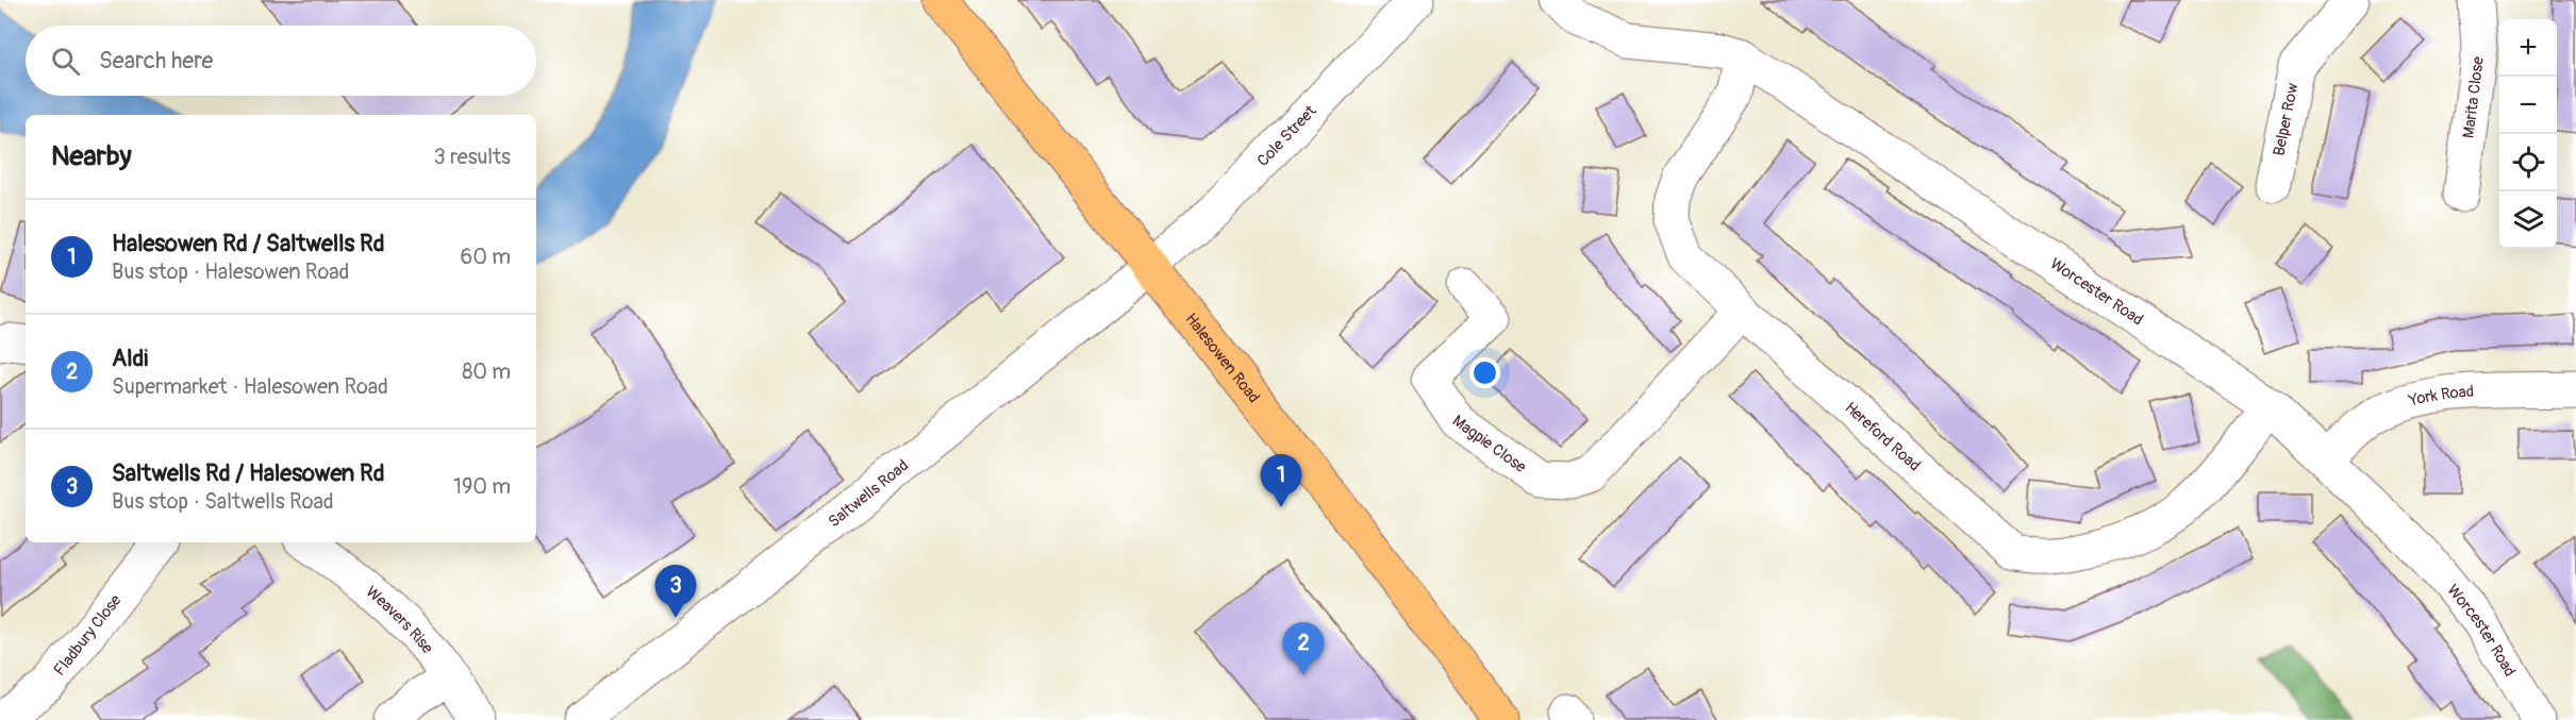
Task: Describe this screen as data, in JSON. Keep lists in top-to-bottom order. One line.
{"streets":{"main road":["Halesowen Road"],"street":["Marita Close","Belper Row","Cole Street","Worcester Road","York Road","Hereford Road","Magpie Close","Saltwells Road","Weavers Rise","Fladbury Close"]},"crossings":[["Cole Street","Halesowen Road"],["Cole Street","Saltwells Road"],["Worcester Road","York Road"],["Worcester Road","Hereford Road"],["Halesowen Road","Saltwells Road"],["Hereford Road","Magpie Close"]],"page":{"map_buttons":["+","−"],"search":"Search here","heading":["Nearby","3 results"],"list":[{"mark":"1","name":"Halesowen Rd / Saltwells Rd","note":"Bus stop · Halesowen Road","value":"60 m"},{"mark":"2","name":"Aldi","note":"Supermarket · Halesowen Road","value":"80 m"},{"mark":"3","name":"Saltwells Rd / Halesowen Rd","note":"Bus stop · Saltwells Road","value":"190 m"}],"pins":["1","3","2"]}}
